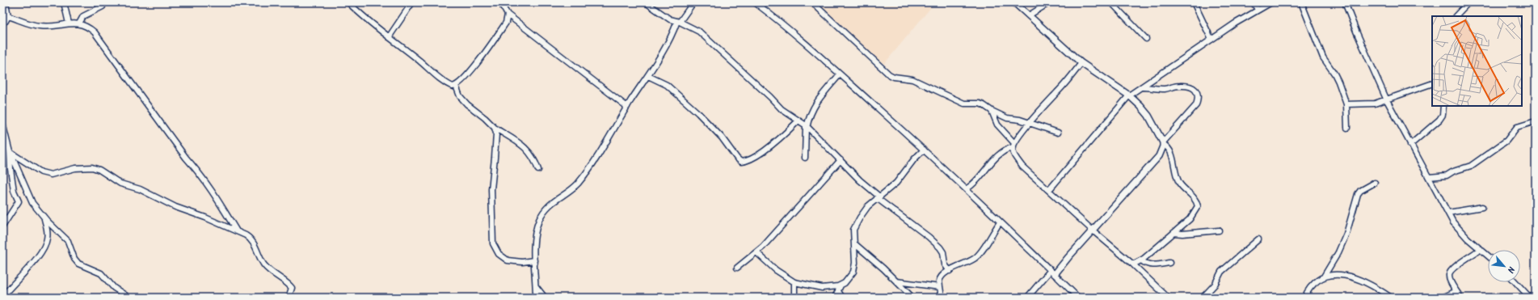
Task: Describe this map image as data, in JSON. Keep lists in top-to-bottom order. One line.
{"north":"bottom right"}
